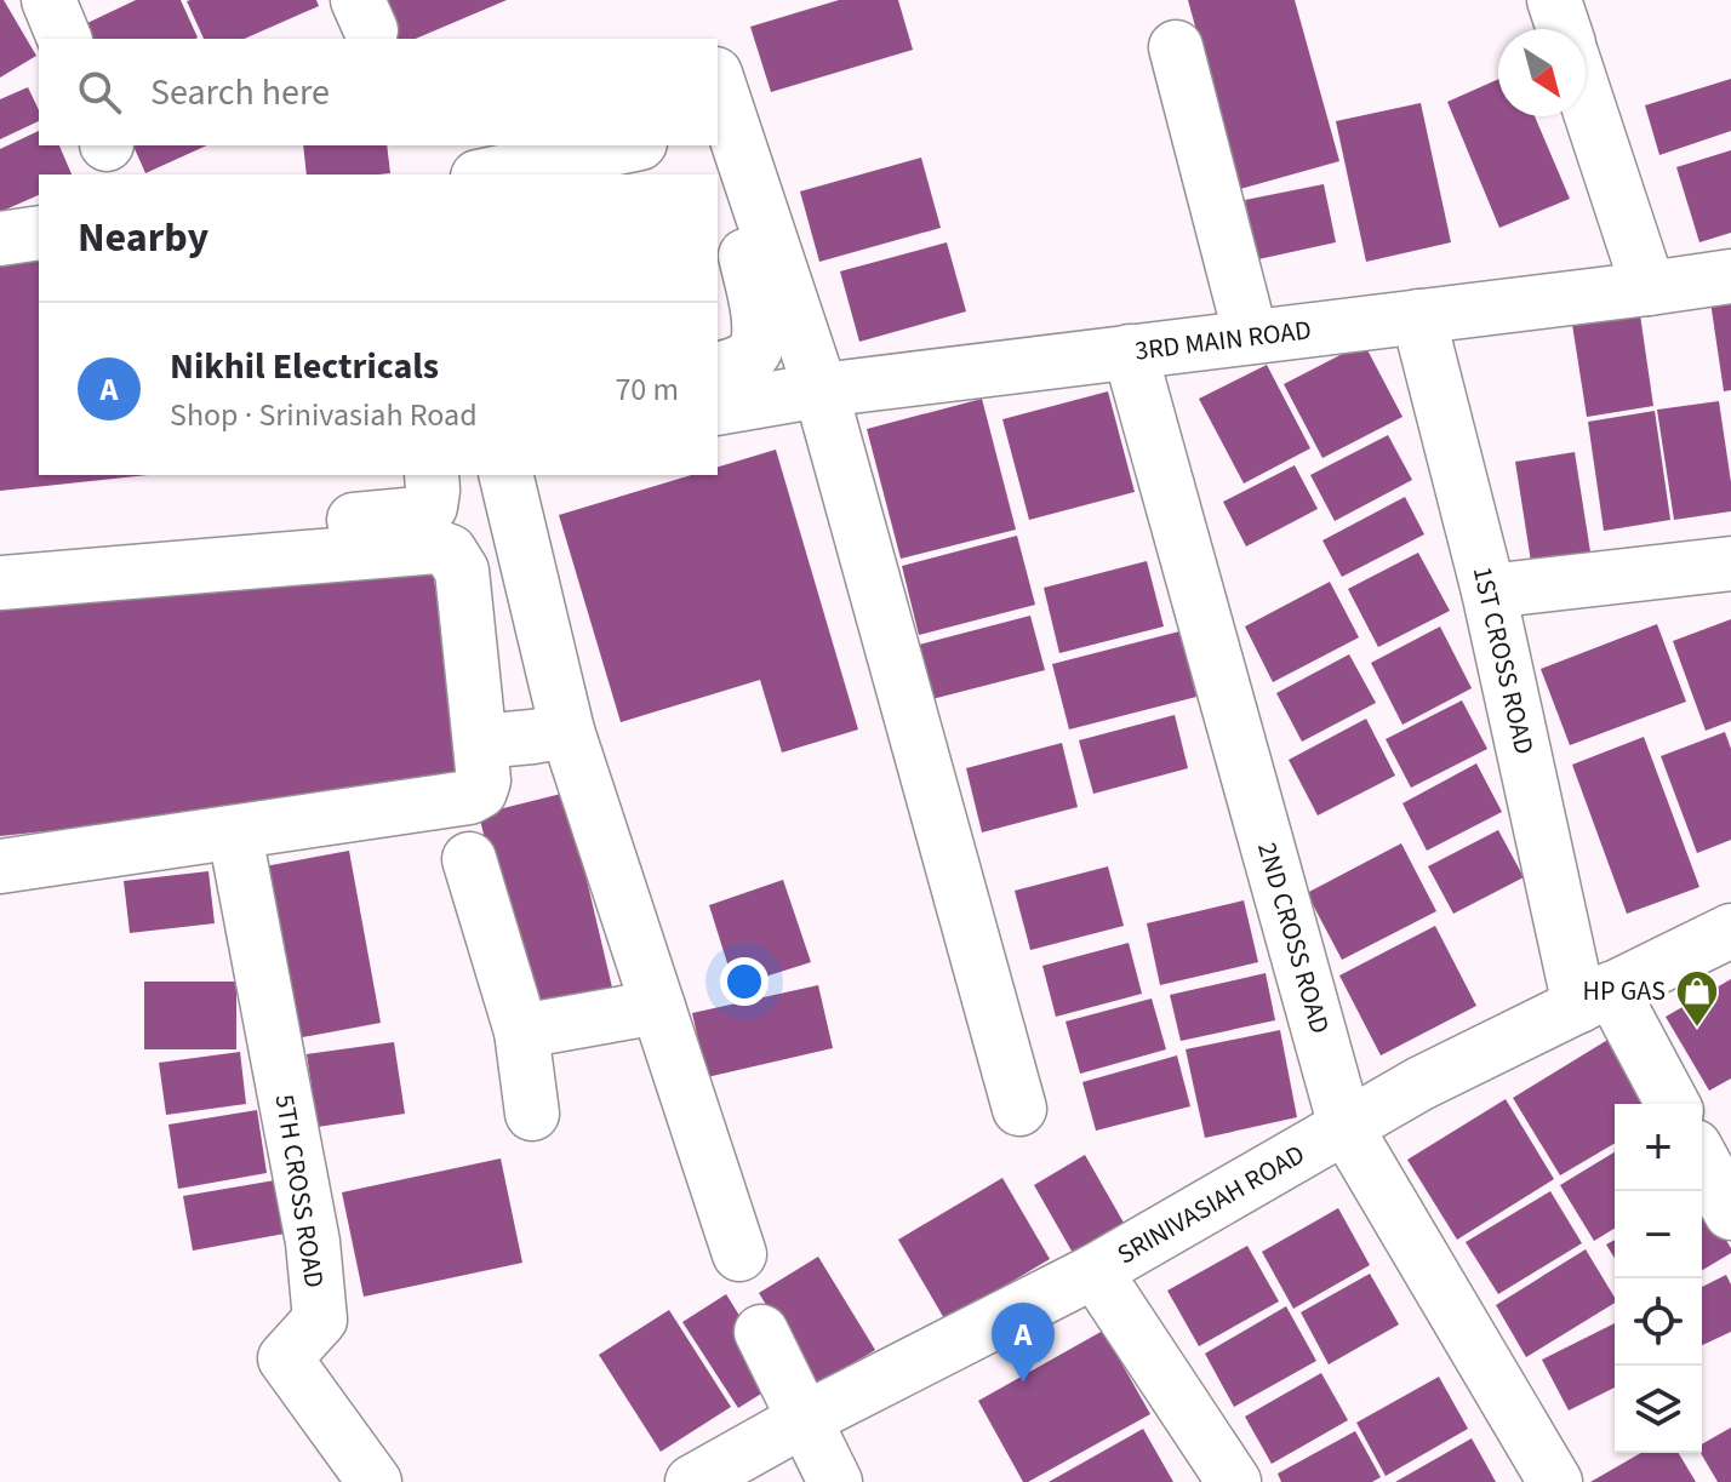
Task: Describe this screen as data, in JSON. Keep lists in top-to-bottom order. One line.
{"streets":{"street":["3RD MAIN ROAD","1ST CROSS ROAD","2ND CROSS ROAD","5TH CROSS ROAD","SRINIVASIAH ROAD"]},"crossings":[["3RD MAIN ROAD","1ST CROSS ROAD"],["3RD MAIN ROAD","2ND CROSS ROAD"],["1ST CROSS ROAD","SRINIVASIAH ROAD"],["2ND CROSS ROAD","SRINIVASIAH ROAD"]],"places":{"shop":["HP GAS"]},"north":"bottom right","page":{"search":"Search here","heading":"Nearby","list":[{"mark":"A","name":"Nikhil Electricals","note":"Shop · Srinivasiah Road","value":"70 m"}],"map_buttons":["+","−"],"pins":"A"}}
